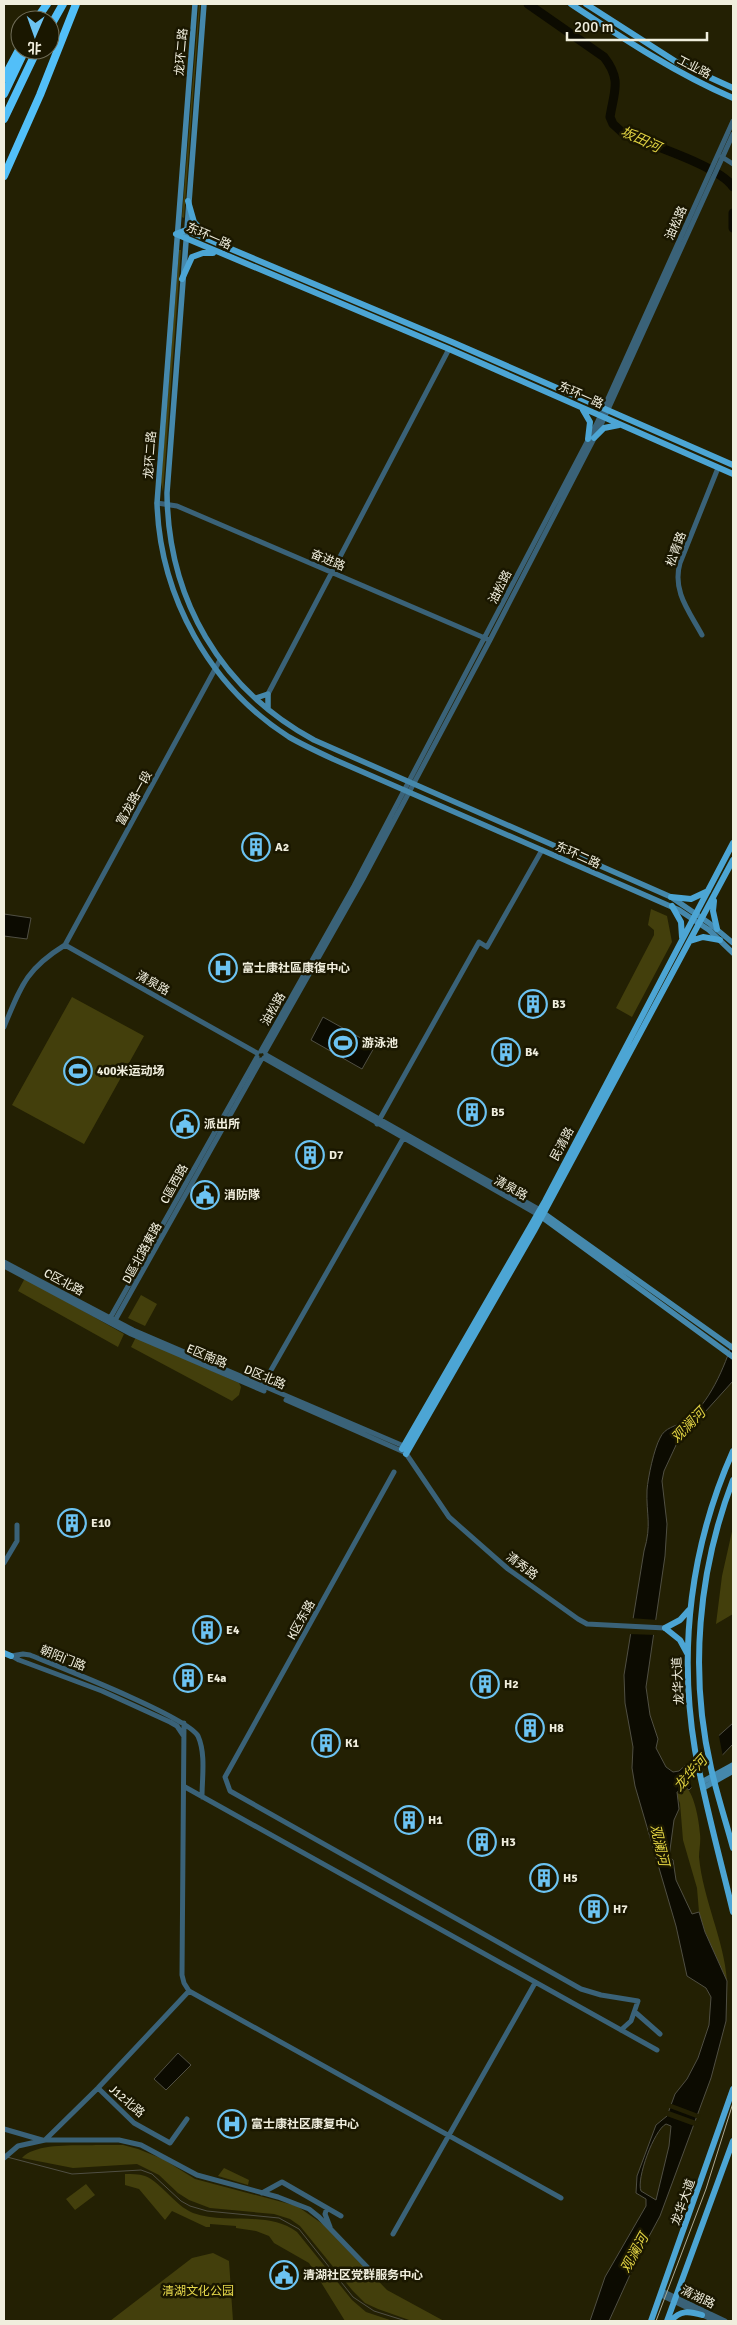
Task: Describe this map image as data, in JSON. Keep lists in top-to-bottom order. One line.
{"streets":{"main road":["龙环二路","工业路","东环一路","东环二路","清泉路","民清路","龙华大道"],"street":["油松路","松青路","奋进路","富龙路一段","D區北路東路","C区北路","E区南路","D区北路","清秀路","K区东路","朝阳门路","J12北路","清湖路"]},"crossings":[["龙环二路","油松路"],["龙环二路","东环一路"],["龙环二路","奋进路"],["龙环二路","富龙路一段"],["龙环二路","东环二路"],["油松路","东环一路"],["油松路","奋进路"],["油松路","东环二路"],["油松路","清泉路"],["油松路","D區北路東路"],["东环一路","松青路"],["富龙路一段","清泉路"],["东环二路","民清路"],["清泉路","民清路"],["清泉路","D區北路東路"],["民清路","E区南路"],["民清路","D区北路"],["民清路","清秀路"],["D區北路東路","C区北路"],["D區北路東路","E区南路"],["D區北路東路","D区北路"],["C区北路","E区南路"],["C区北路","D区北路"],["E区南路","D区北路"],["E区南路","清秀路"],["D区北路","清秀路"],["龙华大道","清湖路"]],"water":["坂田河","观澜河","龙华河"],"parks":["清湖文化公园"],"places":{"building":["A2","B3","B4","B5","D7","E10","E4","E4a","H2","H8","K1","H1","H3","H5","H7"],"hospital":["富士康社區康復中心","富士康社区康复中心"],"sports":["游泳池","400米运动场"],"public building":["派出所","消防隊","清湖社区党群服务中心"]},"scale_bar":"200 m","north":"bottom"}
